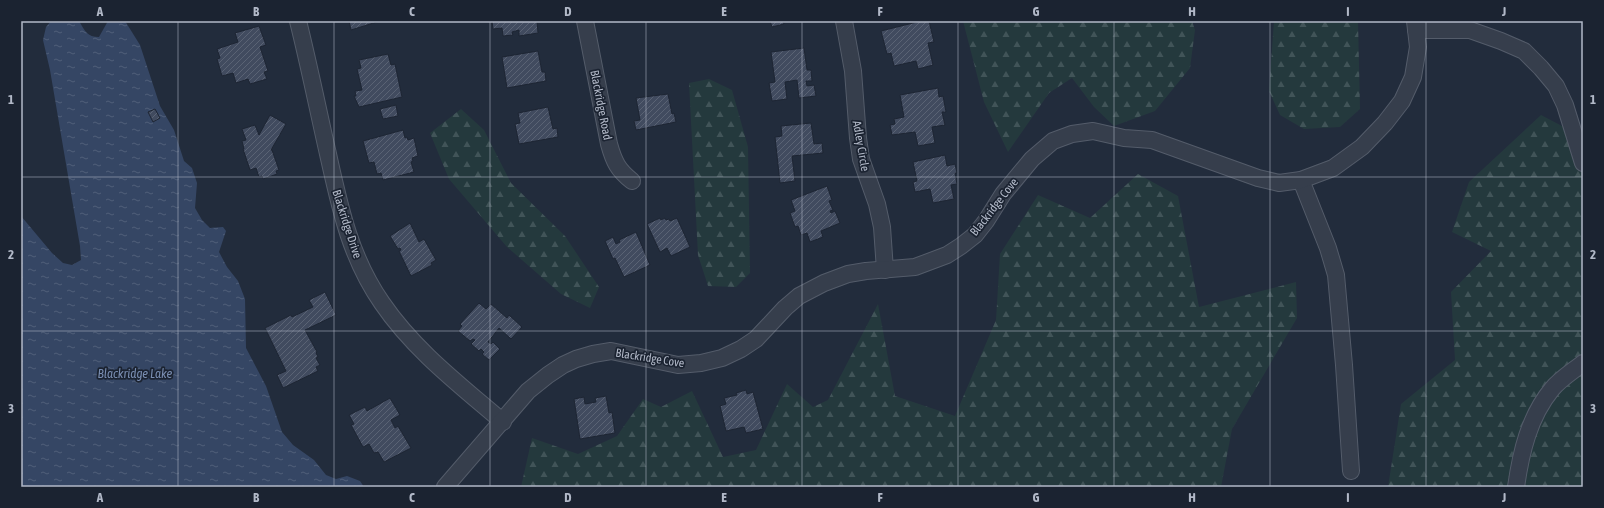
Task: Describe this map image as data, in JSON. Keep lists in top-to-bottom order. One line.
{"streets":{"street":["Blackridge Road","Adley Circle","Blackridge Cove","Blackridge Drive"]},"crossings":[["Adley Circle","Blackridge Cove"],["Blackridge Cove","Blackridge Drive"]],"water":["Blackridge Lake"],"grid":{"columns":["A","B","C","D","E","F","G","H","I","J"],"rows":["1","2","3"]}}
